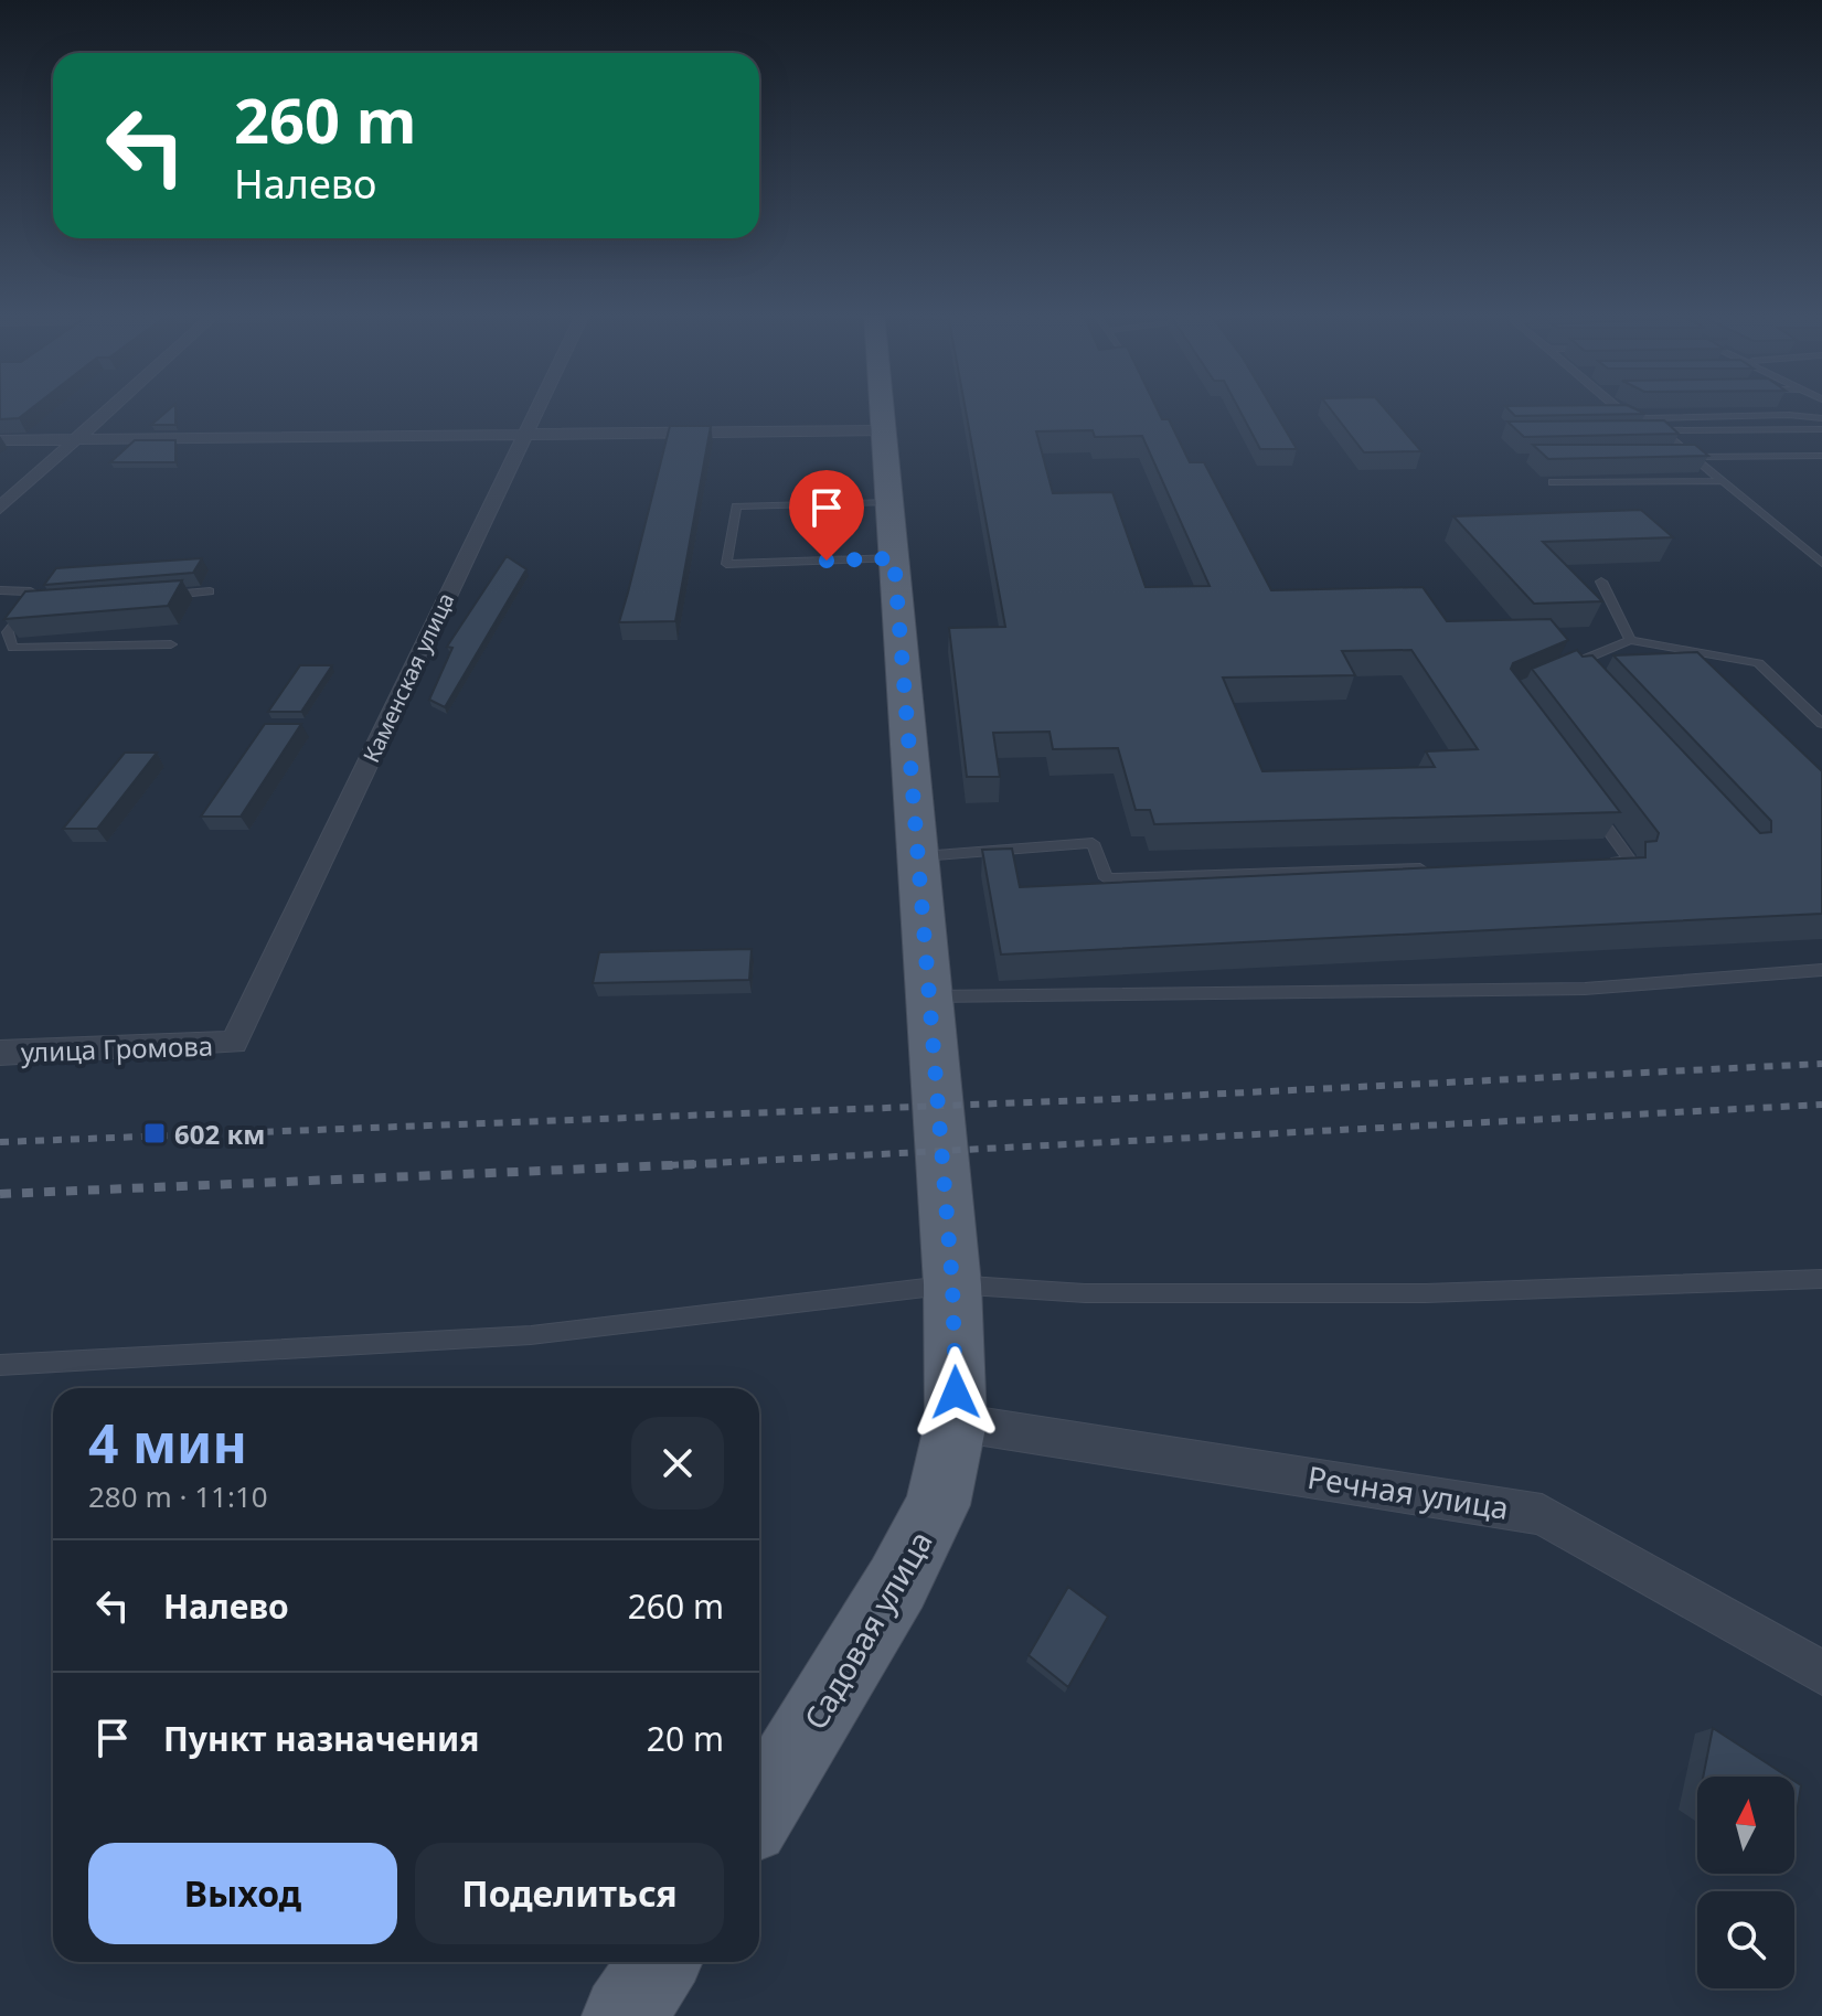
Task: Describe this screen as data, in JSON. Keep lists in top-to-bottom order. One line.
{"streets":{"main road":["Садовая улица"],"street":["Каменская улица","улица Громова","Речная улица"]},"crossings":[["Каменская улица","улица Громова"],["Речная улица","Садовая улица"]],"places":{"transit":["602 км"]},"north":"top","page":{"turn":["260 m","Налево"],"heading":["4 мин","280 m · 11:10"],"list":[{"name":"Налево","value":"260 m"},{"name":"Пункт назначения","value":"20 m"}],"buttons":["Выход","Поделиться"]}}
